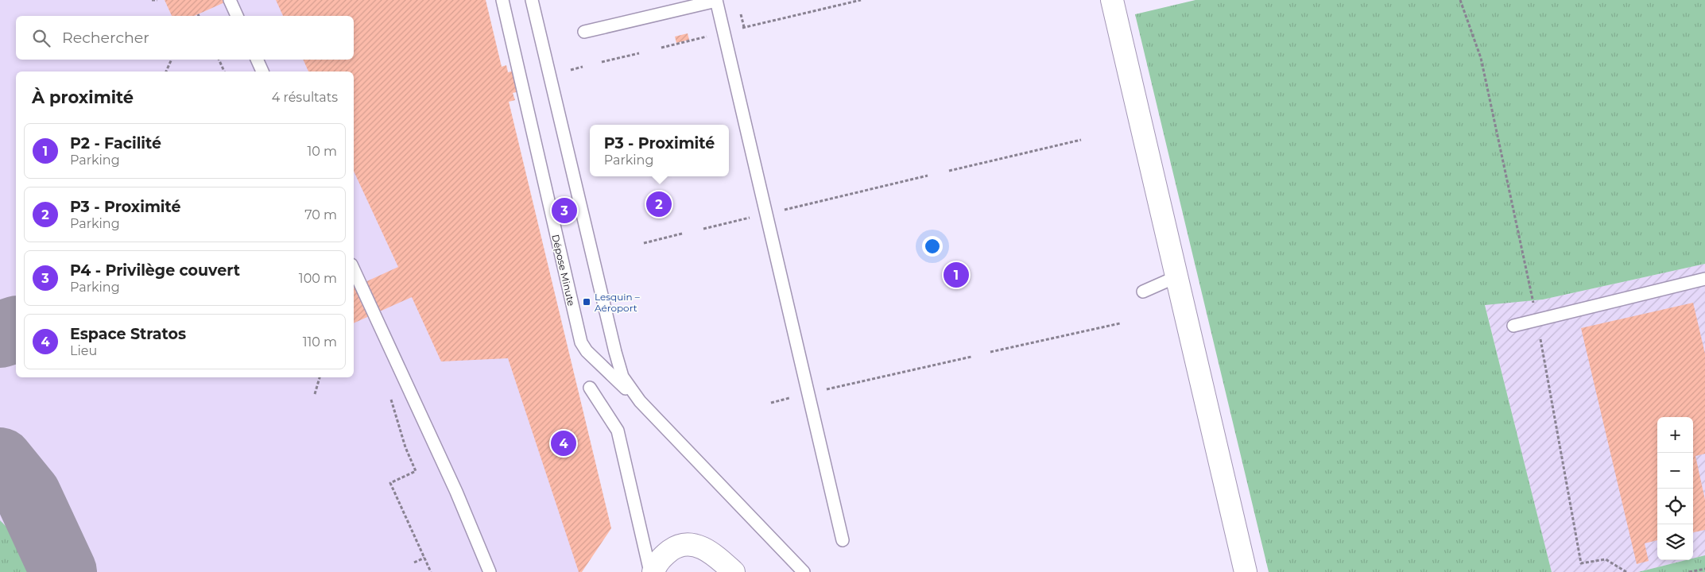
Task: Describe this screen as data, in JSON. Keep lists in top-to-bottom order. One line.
{"streets":{"lane":["Dépose Minute"]},"places":{"transit":["Lesquin – Aéroport"]},"page":{"search":"Rechercher","heading":["À proximité","4 résultats"],"list":[{"mark":"1","name":"P2 - Facilité","note":"Parking","value":"10 m"},{"mark":"2","name":"P3 - Proximité","note":"Parking","value":"70 m"},{"mark":"3","name":"P4 - Privilège couvert","note":"Parking","value":"100 m"},{"mark":"4","name":"Espace Stratos","note":"Lieu","value":"110 m"}],"popup":["P3 - Proximité","Parking"],"pins":["2","3","1","4"],"map_buttons":["+","−"]}}
